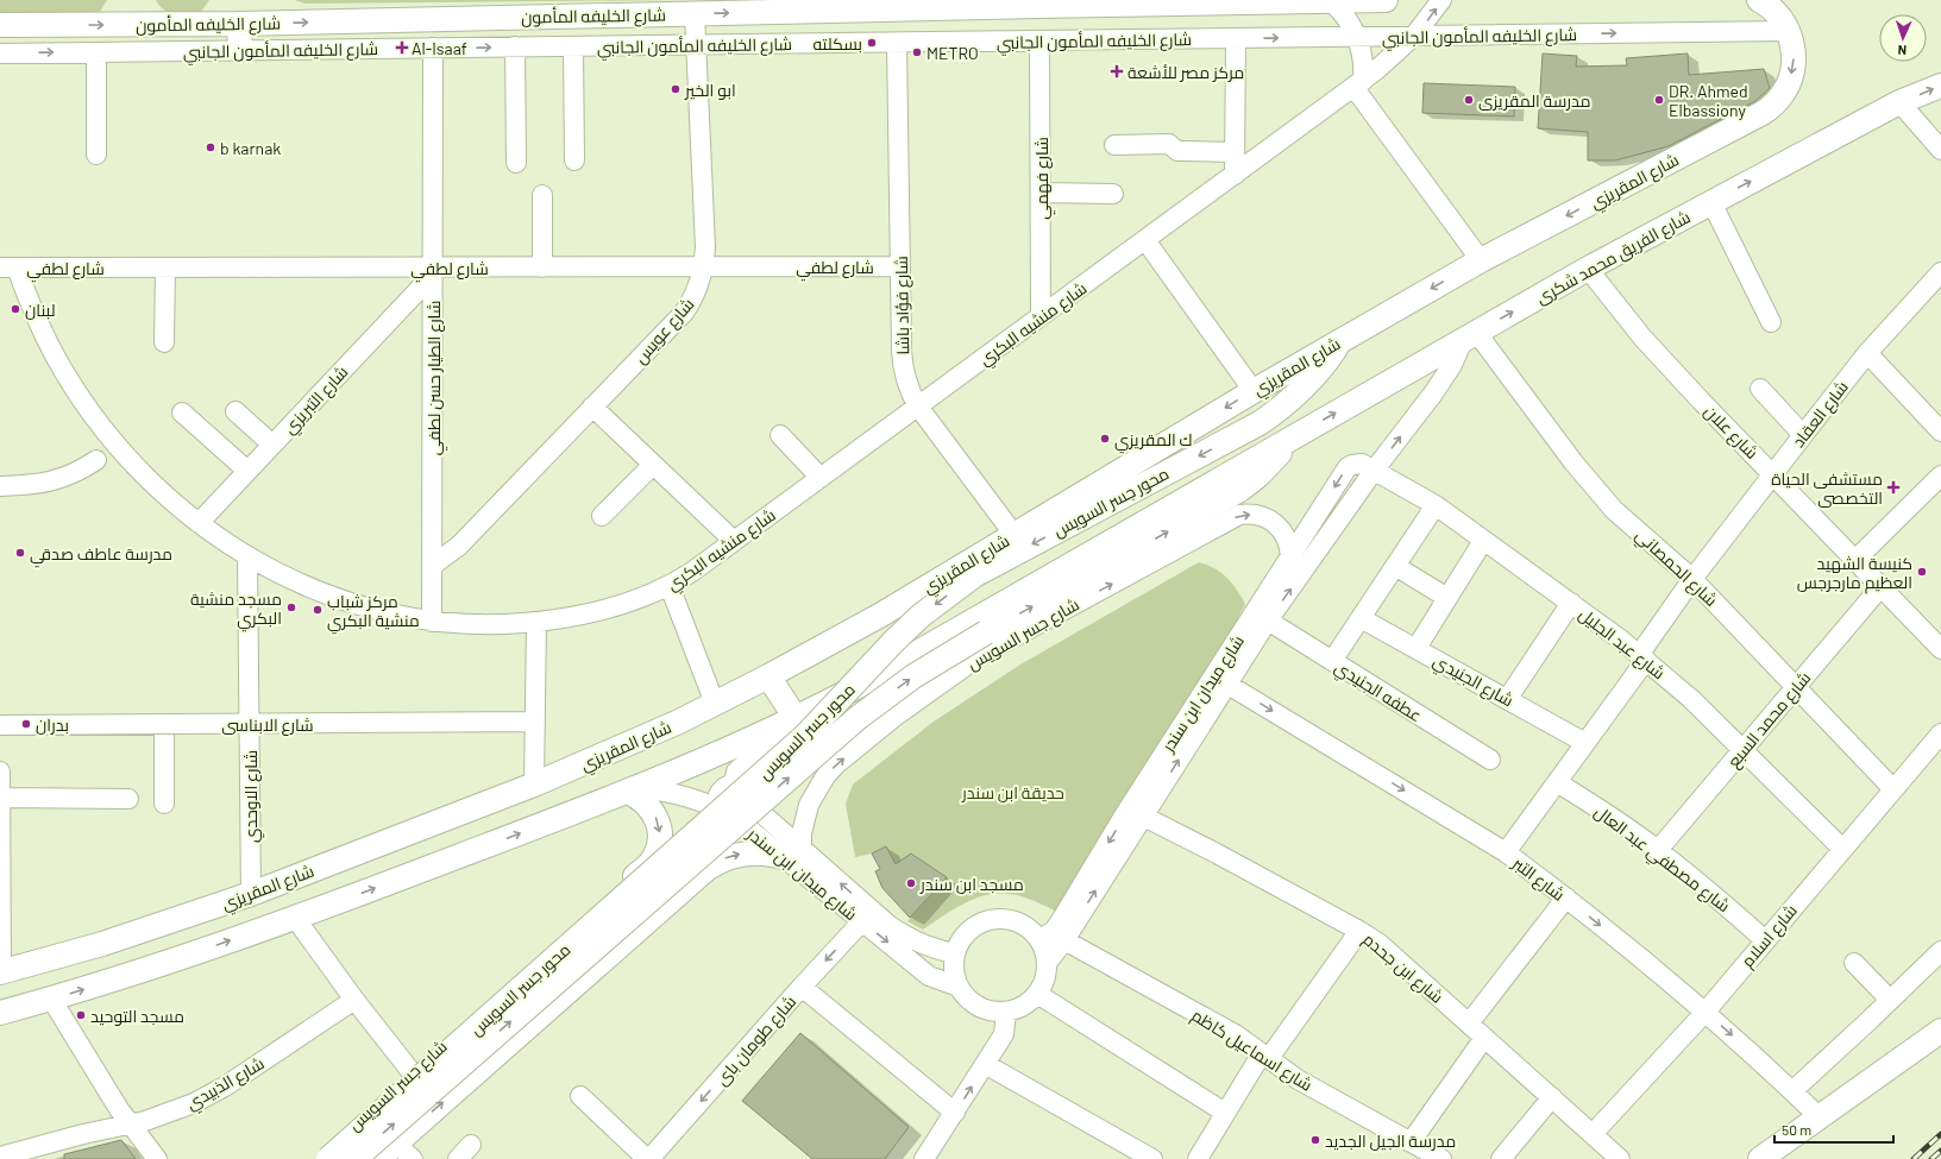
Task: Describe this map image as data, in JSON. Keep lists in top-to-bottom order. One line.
{"streets":{"main road":["شارع الخليفه المأمون","شارع المقريزي","شارع الفريق محمد شكرى","محور جسر السويس","شارع جسر السويس"],"street":["شارع الخليفه المأمون الجانبي","شارع فهمي","شارع لطفي","شارع فؤاد باشا","شارع منشيه البكري","شارع عويس","شارع الطيار حسن لطفي","شارع التبريزي","شارع العقاد","شارع علان","شارع الحمصاني","شارع عبد الجليل","شارع الجنيدي","عطفه الجنيدي","شارع ميدان ابن سندر","شارع محمد السبع","شارع الابناسى","شارع الاوحدي","شارع مصطفي عبد العال","شارع التبر","شارع اسلام","شارع ابن جحدم","شارع طومان باى","شارع اسماعيل كاظم","شارع الذبيدي"]},"crossings":[["شارع الخليفه المأمون","شارع عويس"],["شارع الخليفه المأمون الجانبي","شارع فهمي"],["شارع الخليفه المأمون الجانبي","شارع المقريزي"],["شارع الخليفه المأمون الجانبي","شارع فؤاد باشا"],["شارع الخليفه المأمون الجانبي","شارع منشيه البكري"],["شارع الخليفه المأمون الجانبي","شارع عويس"],["شارع الخليفه المأمون الجانبي","شارع الطيار حسن لطفي"],["شارع فهمي","شارع منشيه البكري"],["شارع المقريزي","شارع فؤاد باشا"],["شارع المقريزي","محور جسر السويس"],["شارع المقريزي","شارع الاوحدي"],["شارع الفريق محمد شكرى","شارع علان"],["شارع الفريق محمد شكرى","محور جسر السويس"],["شارع الفريق محمد شكرى","شارع الحمصاني"],["شارع الفريق محمد شكرى","شارع ميدان ابن سندر"],["شارع لطفي","شارع فؤاد باشا"],["شارع لطفي","شارع منشيه البكري"],["شارع لطفي","شارع عويس"],["شارع لطفي","شارع الطيار حسن لطفي"],["شارع لطفي","شارع التبريزي"],["شارع فؤاد باشا","شارع منشيه البكري"],["شارع منشيه البكري","شارع الطيار حسن لطفي"],["شارع منشيه البكري","شارع التبريزي"],["شارع منشيه البكري","شارع الاوحدي"],["شارع عويس","شارع الطيار حسن لطفي"],["شارع الطيار حسن لطفي","شارع التبريزي"],["شارع العقاد","شارع علان"],["شارع العقاد","شارع الحمصاني"],["شارع العقاد","شارع عبد الجليل"],["شارع العقاد","شارع الجنيدي"],["شارع العقاد","شارع مصطفي عبد العال"],["شارع العقاد","شارع التبر"],["شارع علان","شارع محمد السبع"],["شارع الحمصاني","شارع ميدان ابن سندر"],["شارع الحمصاني","شارع محمد السبع"],["شارع الحمصاني","شارع اسلام"],["شارع جسر السويس","شارع ميدان ابن سندر"],["شارع عبد الجليل","شارع ميدان ابن سندر"],["شارع عبد الجليل","شارع محمد السبع"],["شارع عبد الجليل","شارع اسلام"],["عطفه الجنيدي","شارع ميدان ابن سندر"],["شارع ميدان ابن سندر","شارع التبر"],["شارع ميدان ابن سندر","شارع ابن جحدم"],["شارع ميدان ابن سندر","شارع طومان باى"],["شارع ميدان ابن سندر","شارع اسماعيل كاظم"],["شارع محمد السبع","شارع مصطفي عبد العال"],["شارع الابناسى","شارع الاوحدي"],["شارع مصطفي عبد العال","شارع اسلام"],["شارع التبر","شارع اسلام"],["شارع اسلام","شارع ابن جحدم"]],"one_way":["شارع الخليفه المأمون","شارع الخليفه المأمون الجانبي","شارع الفريق محمد شكرى","شارع جسر السويس","شارع التبر","شارع طومان باى"],"parks":["حديقة ابن سندر"],"places":{"other":["بسكلته","METRO","ابو الخير","مدرسة المقريزى","DR. Ahmed Elbassiony","b karnak","لبنان","ك المقريزي","مدرسة عاطف صدقي","كنيسة الشهيد العظيم مارجرجس","مسجد منشية البكري","مركز شباب منشية البكري","بدران","مسجد ابن سندر","مسجد التوحيد","مدرسة الجيل الجديد"],"health":["Al-Isaaf","مركز مصر للأشعة","مستشفى الحياة التخصصى"]},"scale_bar":"50 m","north":"bottom"}
